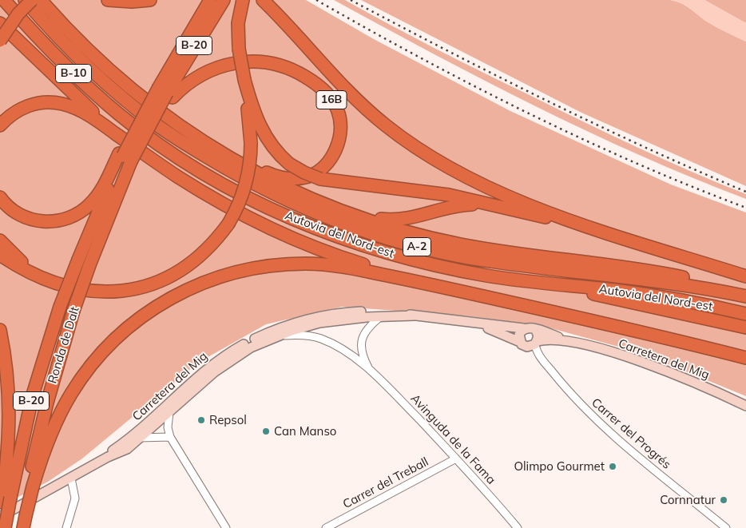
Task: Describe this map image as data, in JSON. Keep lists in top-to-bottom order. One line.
{"streets":{"highway":["B-20","B-10","16B","Autovia del Nord-est","A-2","Ronda de Dalt"],"street":["Carretera del Mig","Carrer del Progrés","Avinguda de la Fama","Carrer del Treball"]},"crossings":[["B-20","16B"],["B-20","Ronda de Dalt"],["16B","Ronda de Dalt"],["Carretera del Mig","Carrer del Progrés"],["Avinguda de la Fama","Carrer del Treball"]],"places":["Repsol","Can Manso","Olimpo Gourmet","Cornnatur"]}
